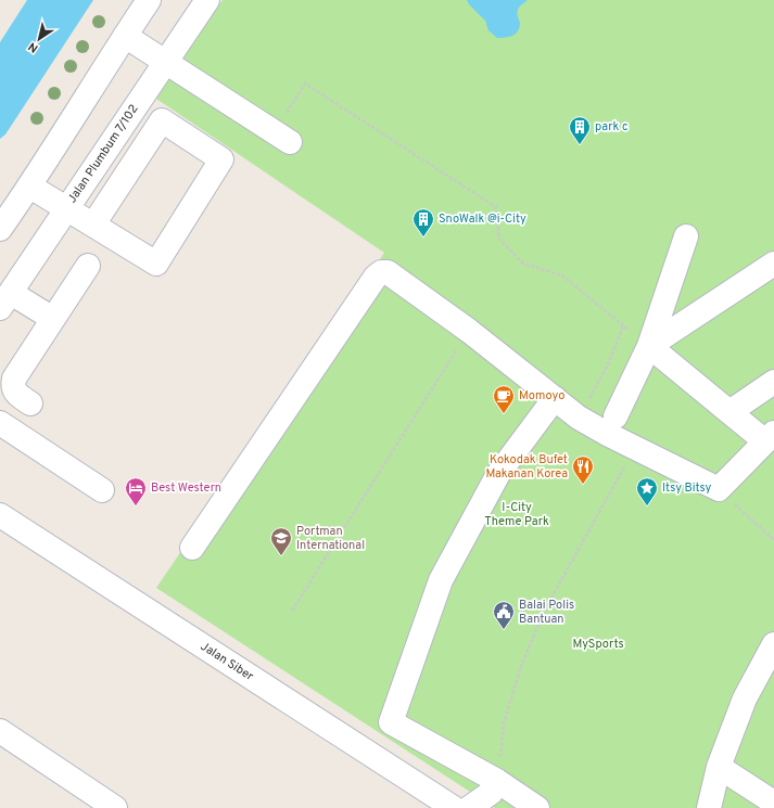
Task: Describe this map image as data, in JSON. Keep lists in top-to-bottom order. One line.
{"streets":{"street":["Jalan Plumbum 7/102","Jalan Siber"]},"parks":["I-City Theme Park","MySports"],"places":{"building":["park c","SnoWalk @i-City"],"cafe":["Momoyo"],"restaurant":["Kokodak Bufet Makanan Korea"],"hotel":["Best Western"],"place":["Itsy Bitsy"],"school or university":["Portman International"],"public building":["Balai Polis Bantuan"]},"north":"bottom left"}
